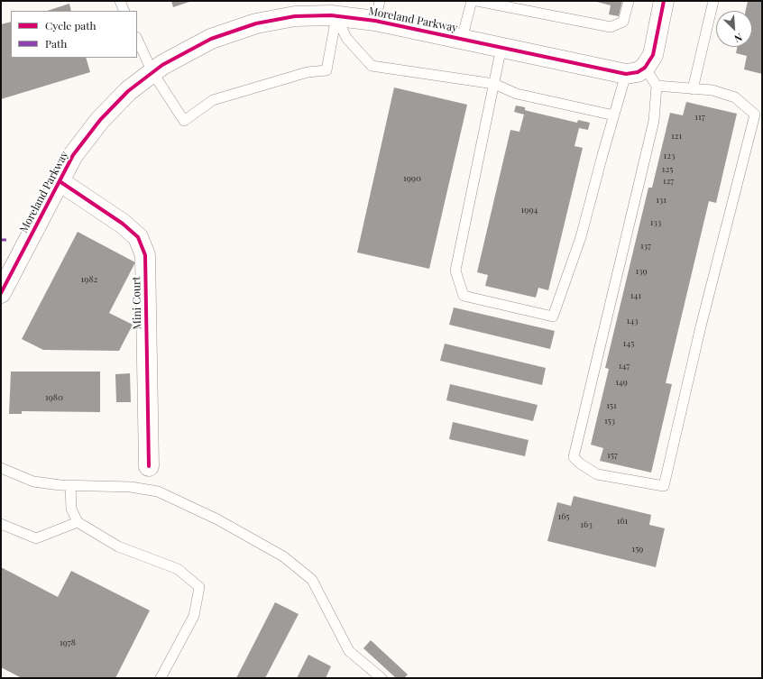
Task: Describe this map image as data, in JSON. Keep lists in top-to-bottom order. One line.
{"streets":{"street":["Moreland Parkway","Mini Court"]},"crossings":[["Moreland Parkway","Mini Court"]],"house_numbers":["117","121","123","125","1990","127","131","1994","133","137","139","1982","141","143","145","147","149","1980","151","153","157","165","161","163","159","1978"],"legend":["Cycle path","Path"],"north":"bottom right"}
